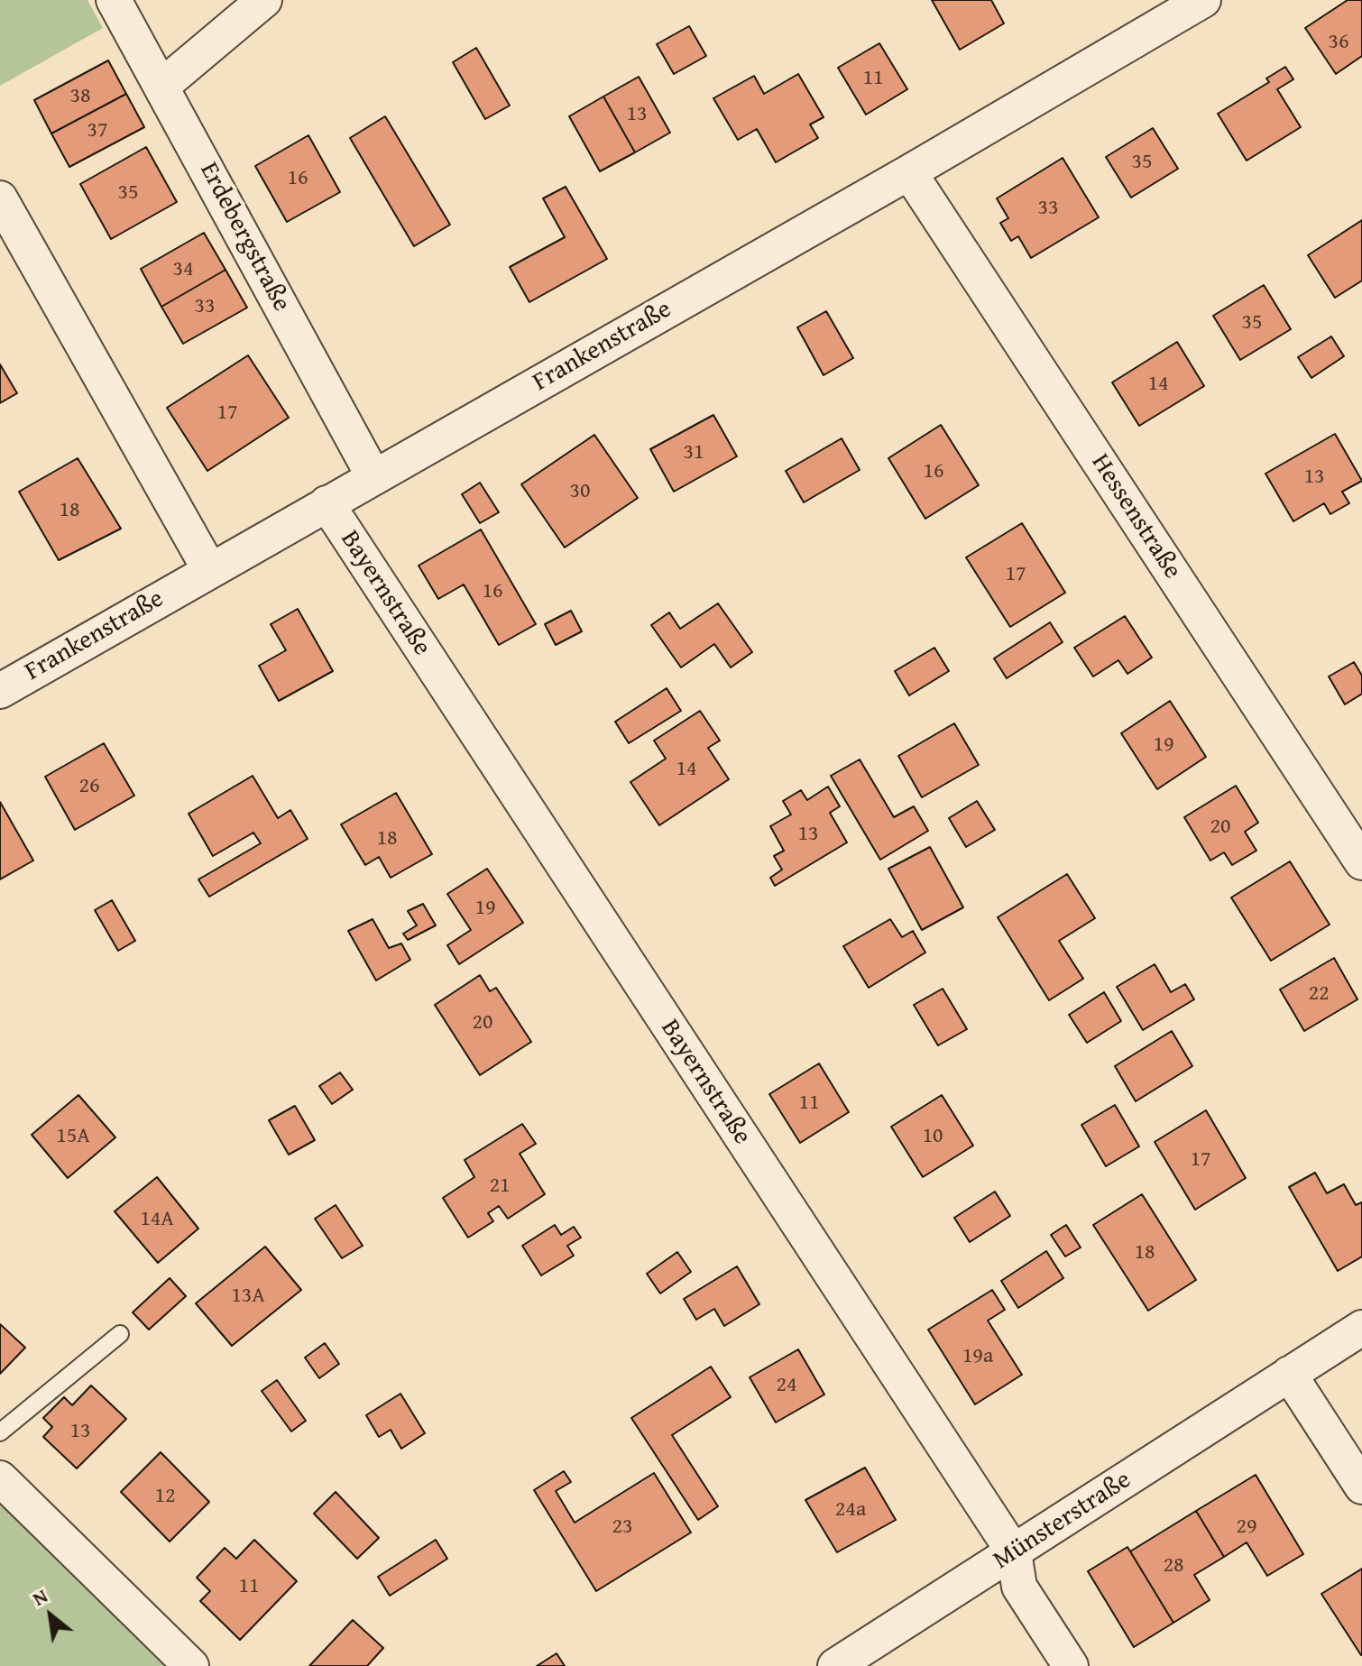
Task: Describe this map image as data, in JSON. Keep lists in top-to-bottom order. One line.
{"streets":{"street":["Erdebergstraße","Frankenstraße","Hessenstraße","Bayernstraße","Münsterstraße"]},"crossings":[["Erdebergstraße","Frankenstraße"],["Frankenstraße","Hessenstraße"],["Frankenstraße","Bayernstraße"],["Bayernstraße","Münsterstraße"]],"house_numbers":["36","11","38","13","37","35","16","35","33","34","33","35","14","17","31","16","13","30","18","17","16","19","14","26","20","13","18","19","22","20","11","15A","10","17","21","14A","18","13A","19a","24","13","12","24a","23","29","28","11"],"north":"top left"}
